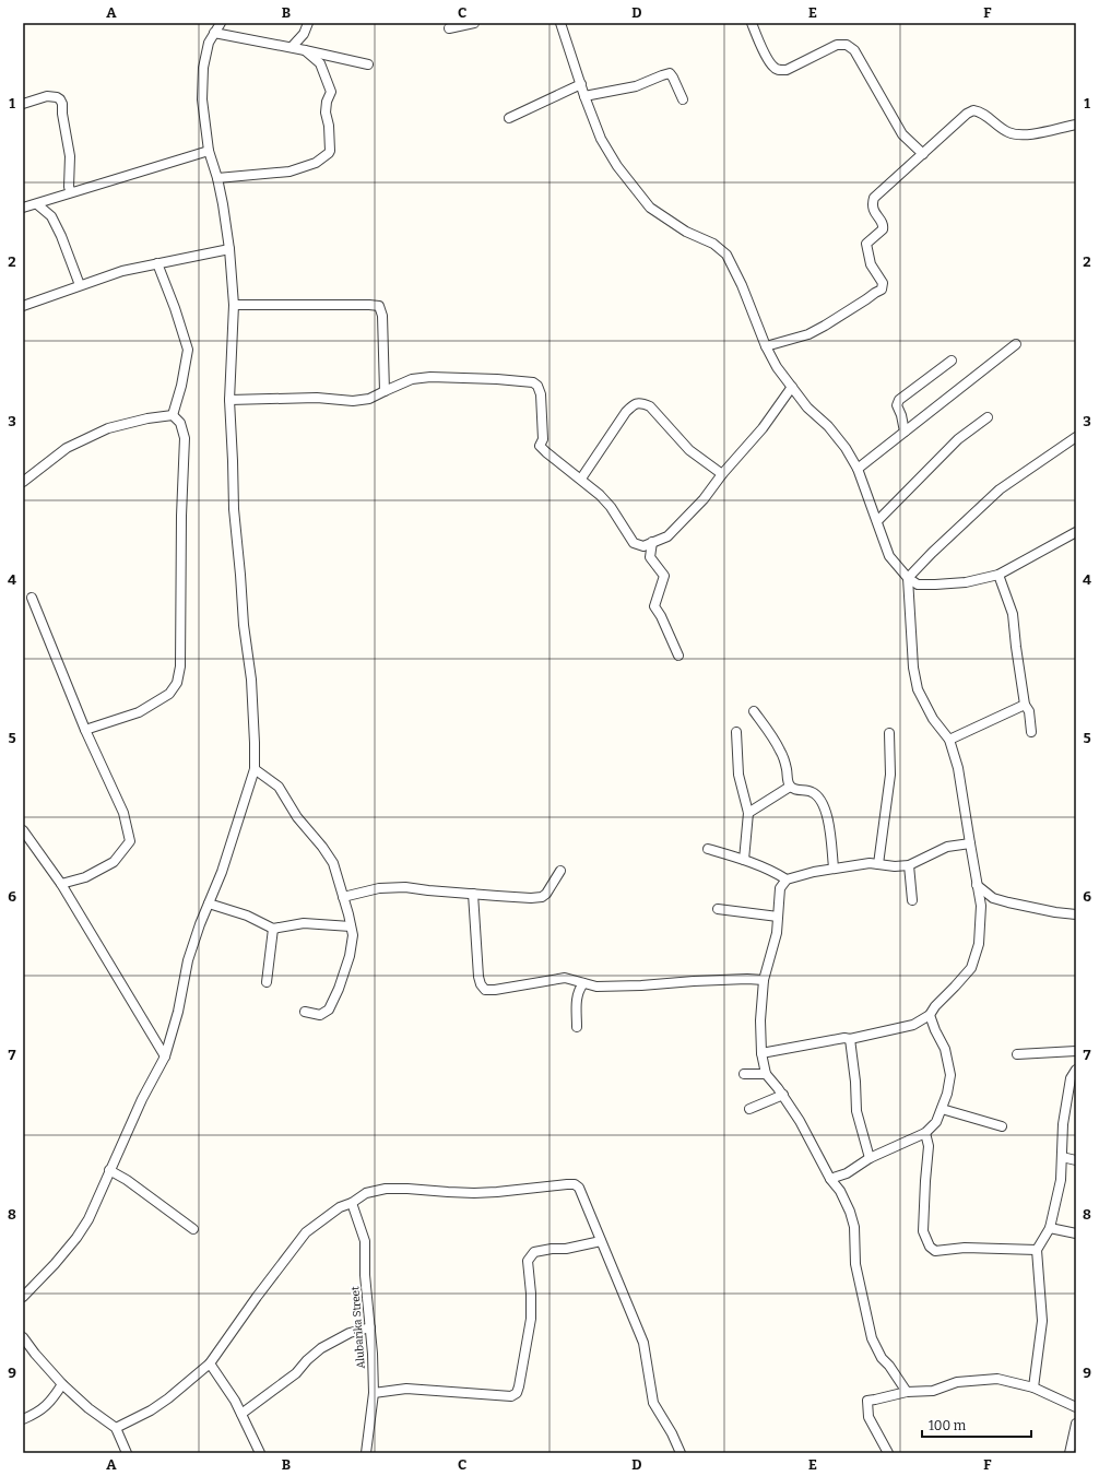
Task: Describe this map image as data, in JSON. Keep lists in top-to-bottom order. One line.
{"streets":{"street":["Alubarika Street"]},"scale_bar":"100 m","grid":{"columns":["A","B","C","D","E","F"],"rows":["1","2","3","4","5","6","7","8","9"]}}
